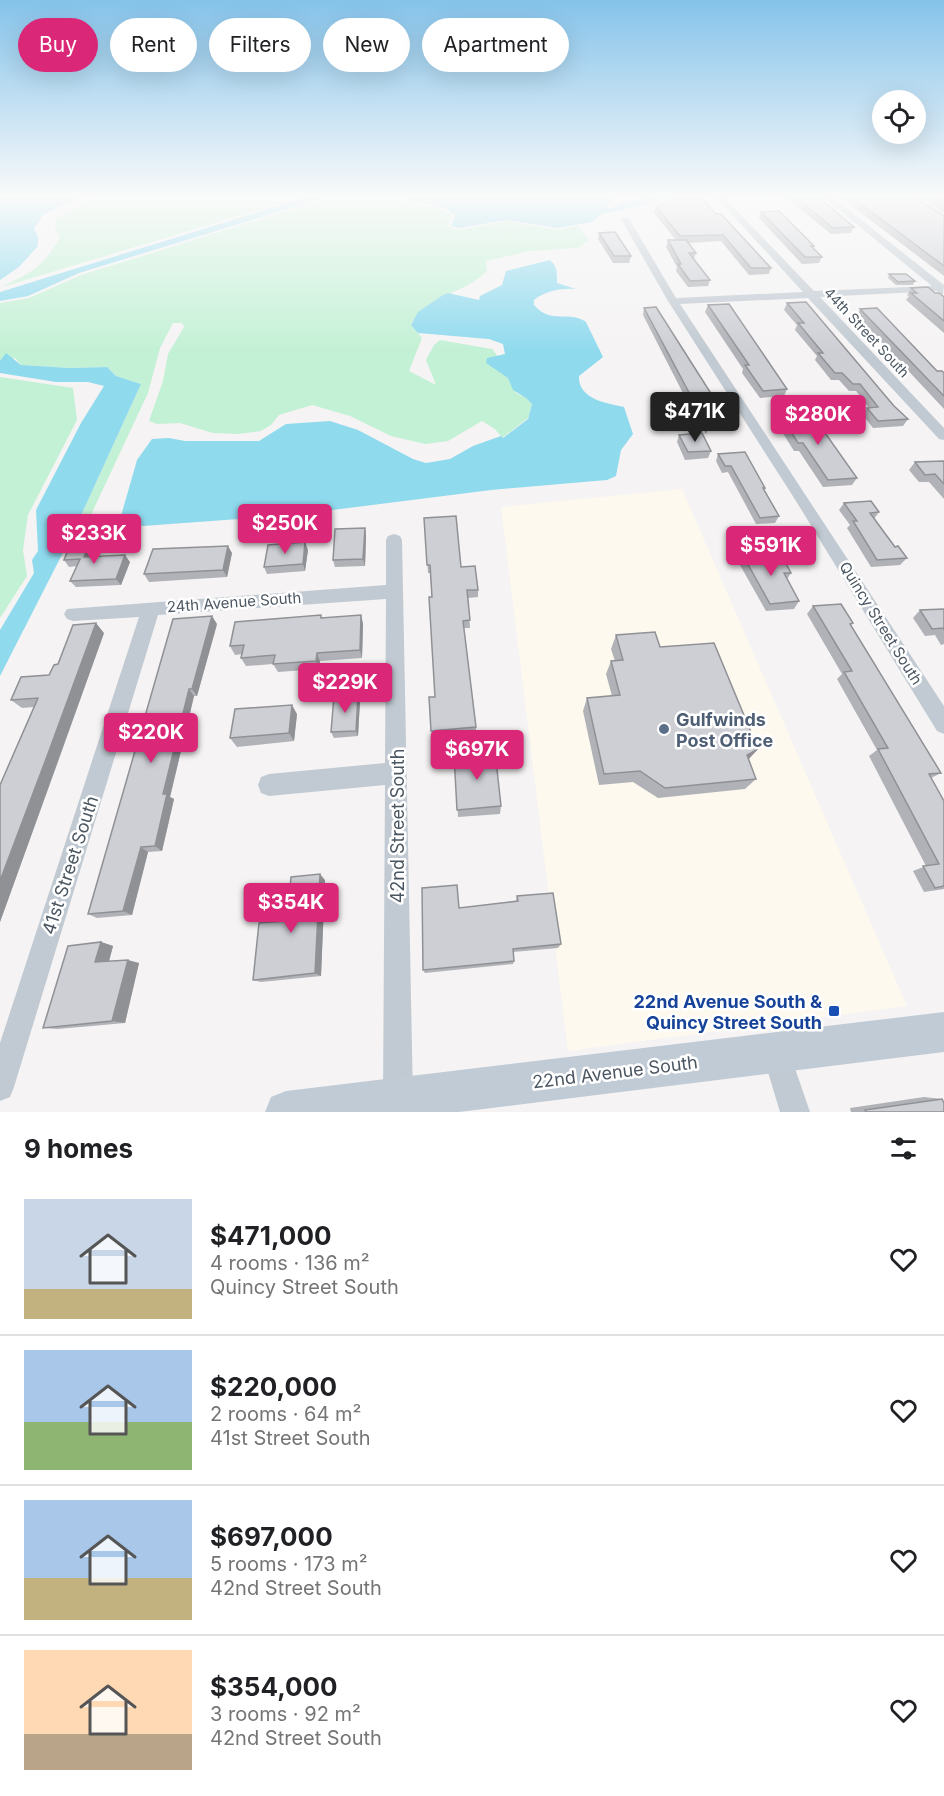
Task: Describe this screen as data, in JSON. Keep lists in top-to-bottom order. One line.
{"streets":{"main road":["22nd Avenue South"],"street":["44th Street South","24th Avenue South","Quincy Street South","42nd Street South","41st Street South"]},"crossings":[["24th Avenue South","42nd Street South"],["24th Avenue South","41st Street South"],["42nd Street South","22nd Avenue South"]],"places":{"other":["Gulfwinds Post Office"],"transit":["22nd Avenue South & Quincy Street South"]},"page":{"chip":["Buy","Rent","Filters","New","Apartment"],"price":["$471K","$280K","$250K","$233K","$591K","$229K","$220K","$697K","$354K"],"heading":"9 homes","list":[{"name":"$471,000","note":"4 rooms · 136 m² · Quincy Street South"},{"name":"$220,000","note":"2 rooms · 64 m² · 41st Street South"},{"name":"$697,000","note":"5 rooms · 173 m² · 42nd Street South"},{"name":"$354,000","note":"3 rooms · 92 m² · 42nd Street South"}]}}
